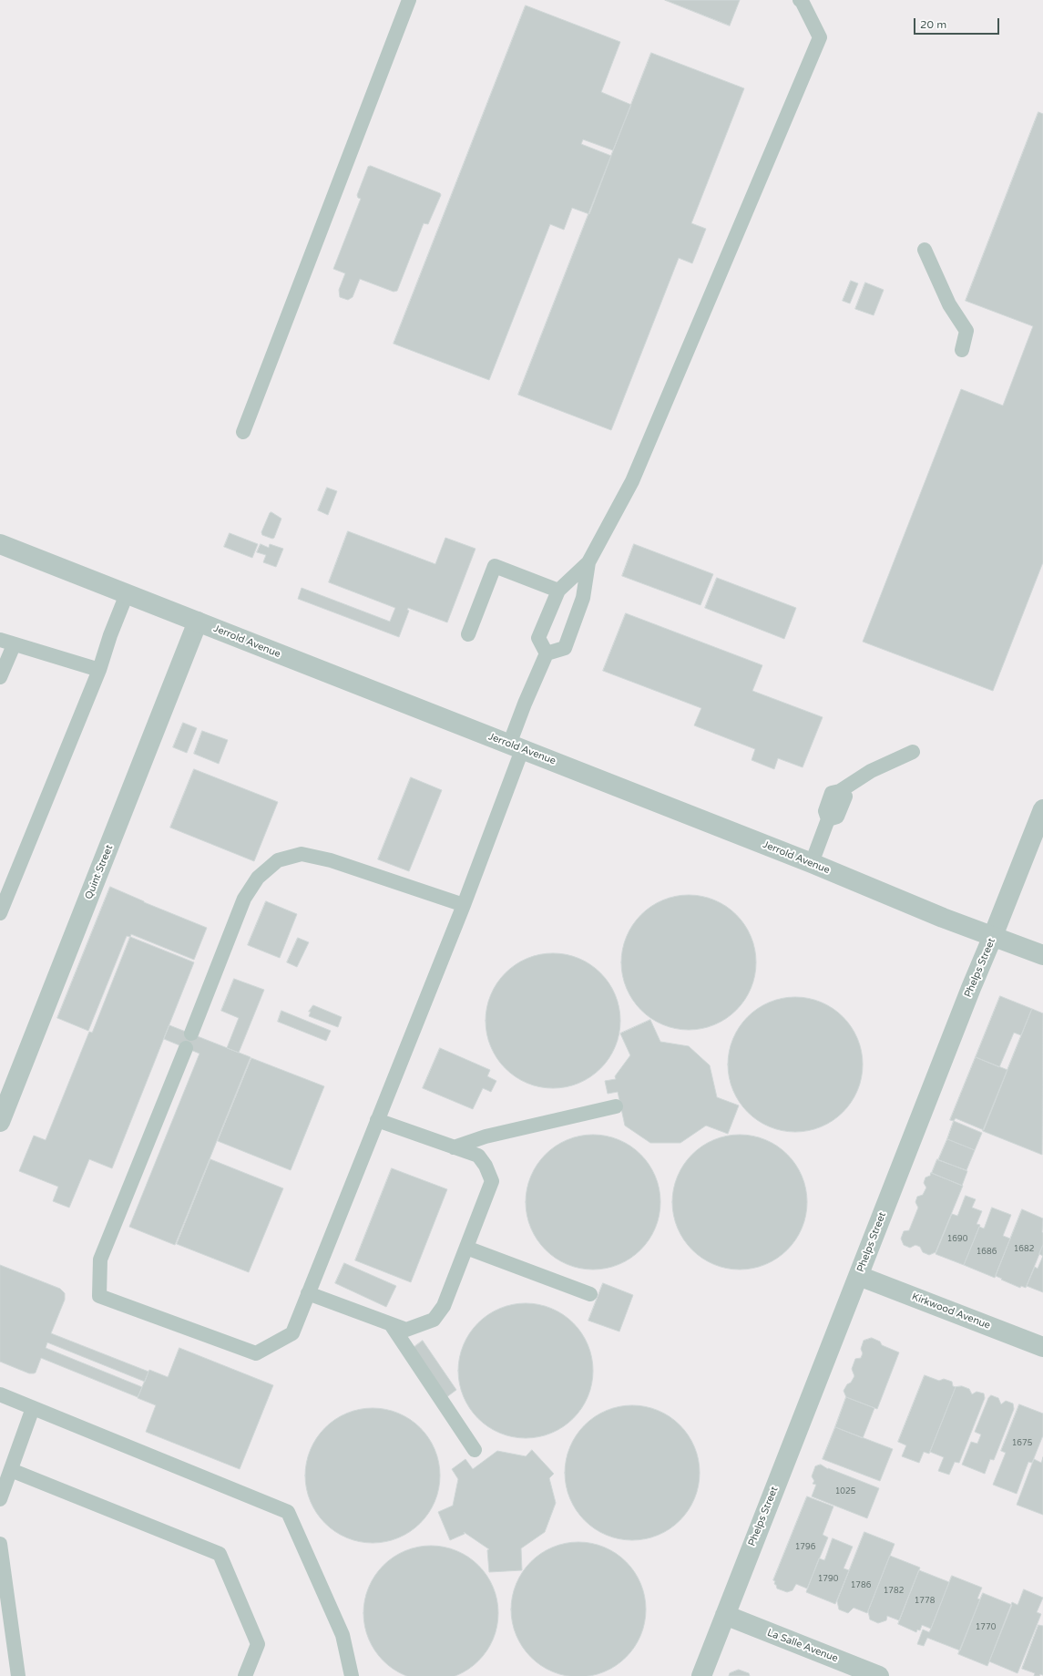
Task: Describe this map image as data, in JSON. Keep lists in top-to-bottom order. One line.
{"streets":{"street":["Jerrold Avenue","Quint Street","Phelps Street","Kirkwood Avenue","La Salle Avenue"]},"crossings":[["Jerrold Avenue","Quint Street"],["Jerrold Avenue","Phelps Street"],["Phelps Street","Kirkwood Avenue"],["Phelps Street","La Salle Avenue"]],"house_numbers":["1690","1682","1686","1675","1025","1796","1790","1786","1782","1778","1770"],"scale_bar":"20 m"}
